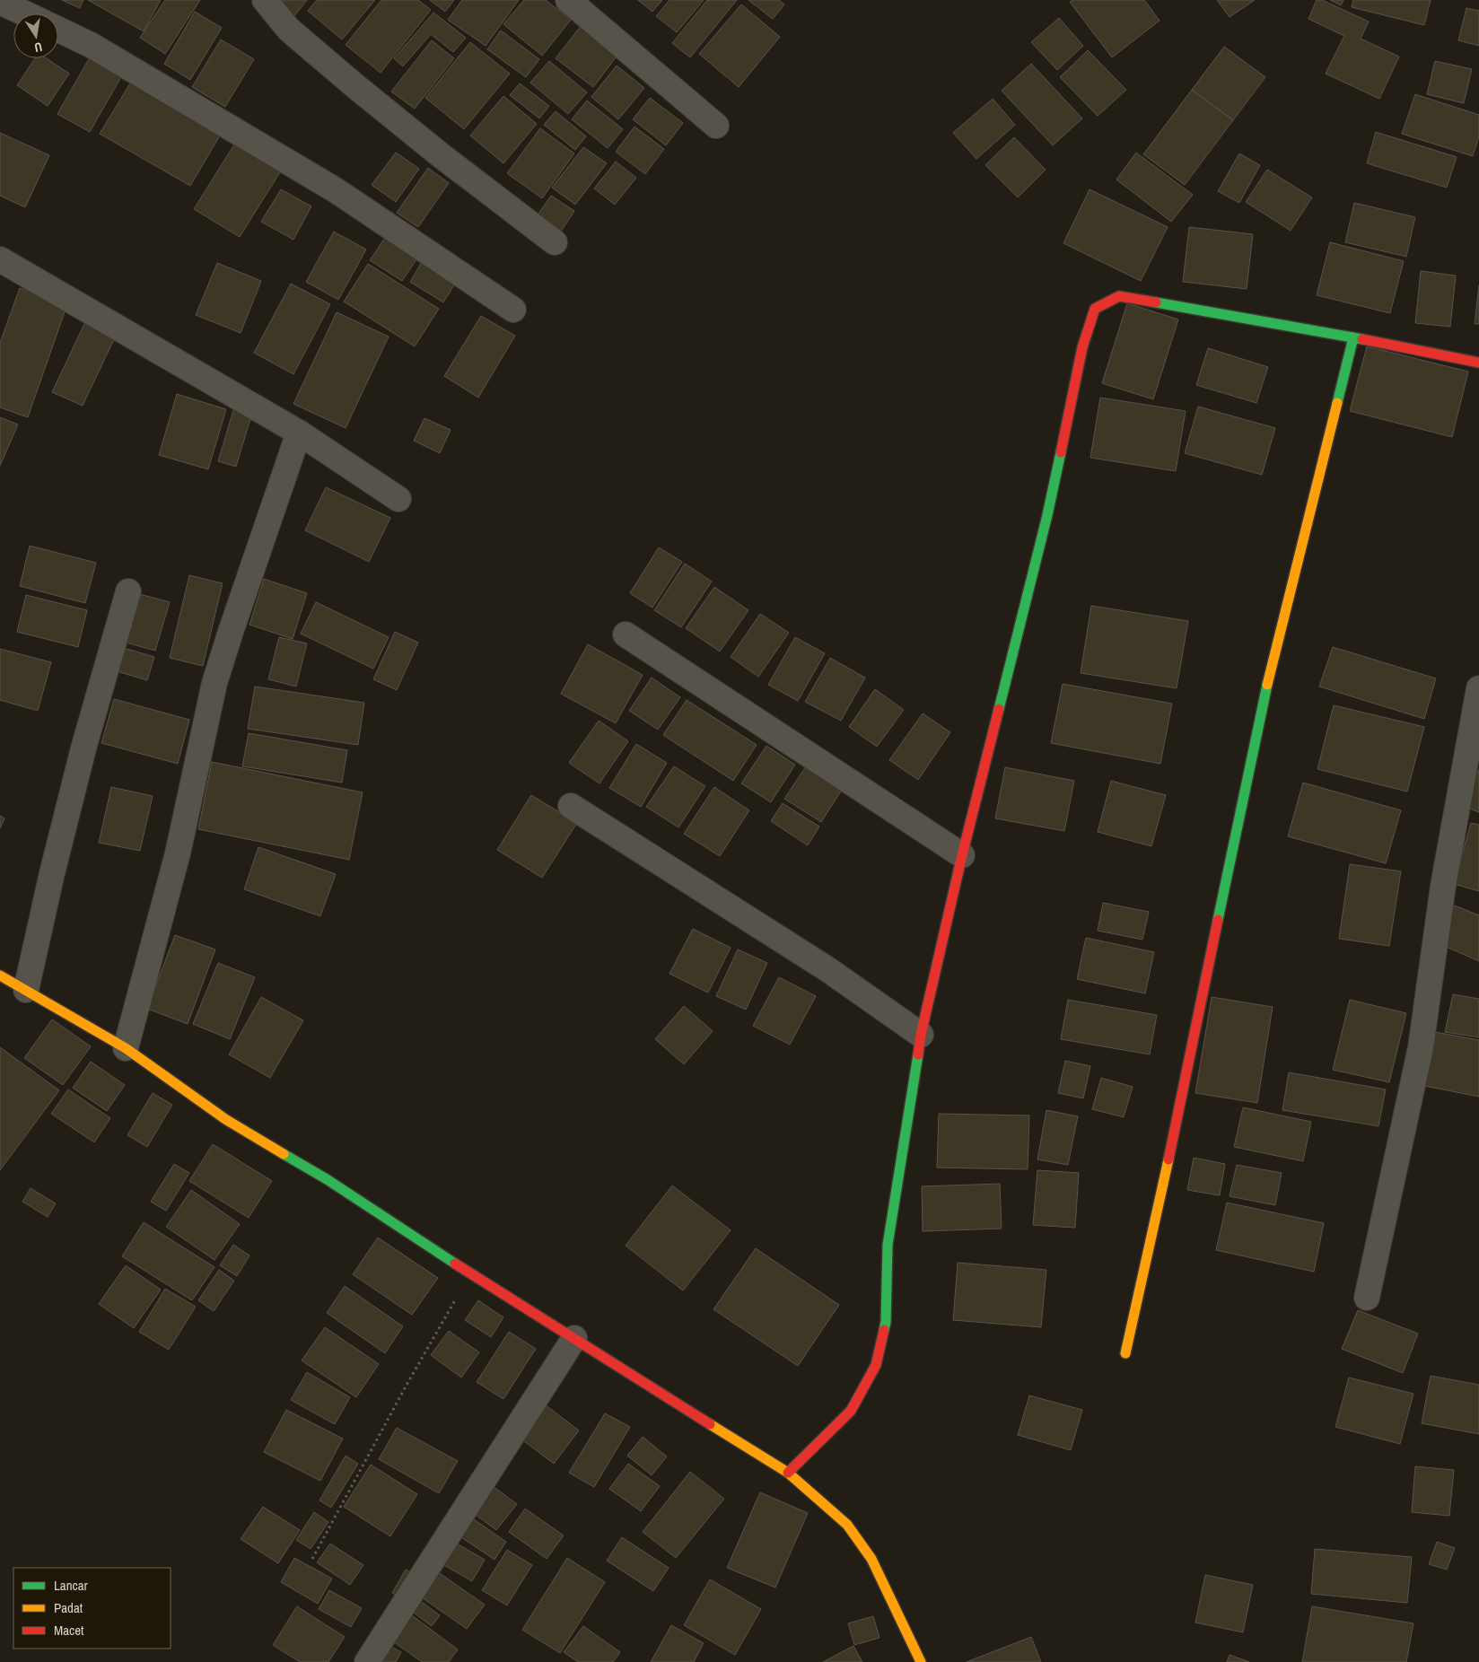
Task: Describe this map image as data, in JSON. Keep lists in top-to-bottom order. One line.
{"legend":["Lancar","Padat","Macet"],"north":"bottom"}
